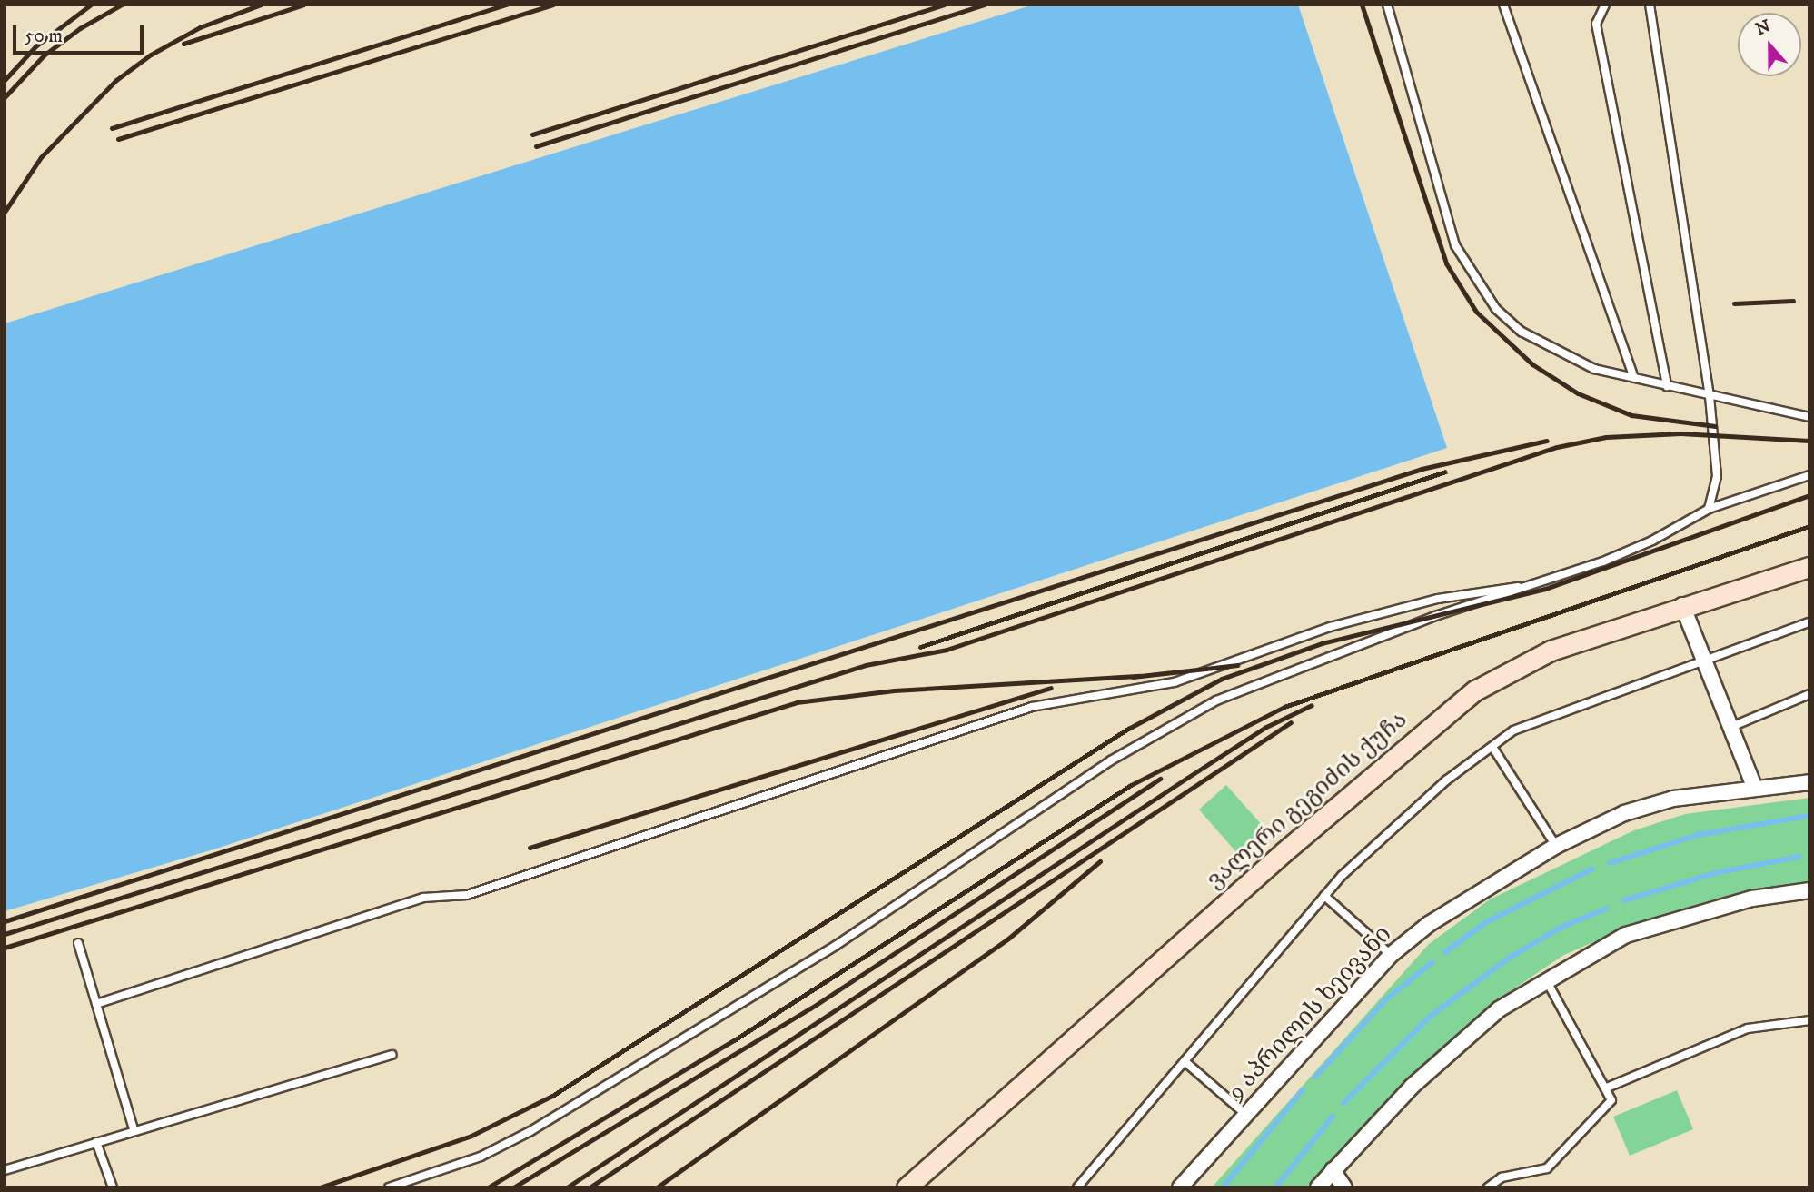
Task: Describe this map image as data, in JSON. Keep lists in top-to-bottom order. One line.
{"streets":{"street":["ვალერი გეგიძის ქუჩა","9 აპრილის ხეივანი"]},"scale_bar":"50 m","north":"top"}
